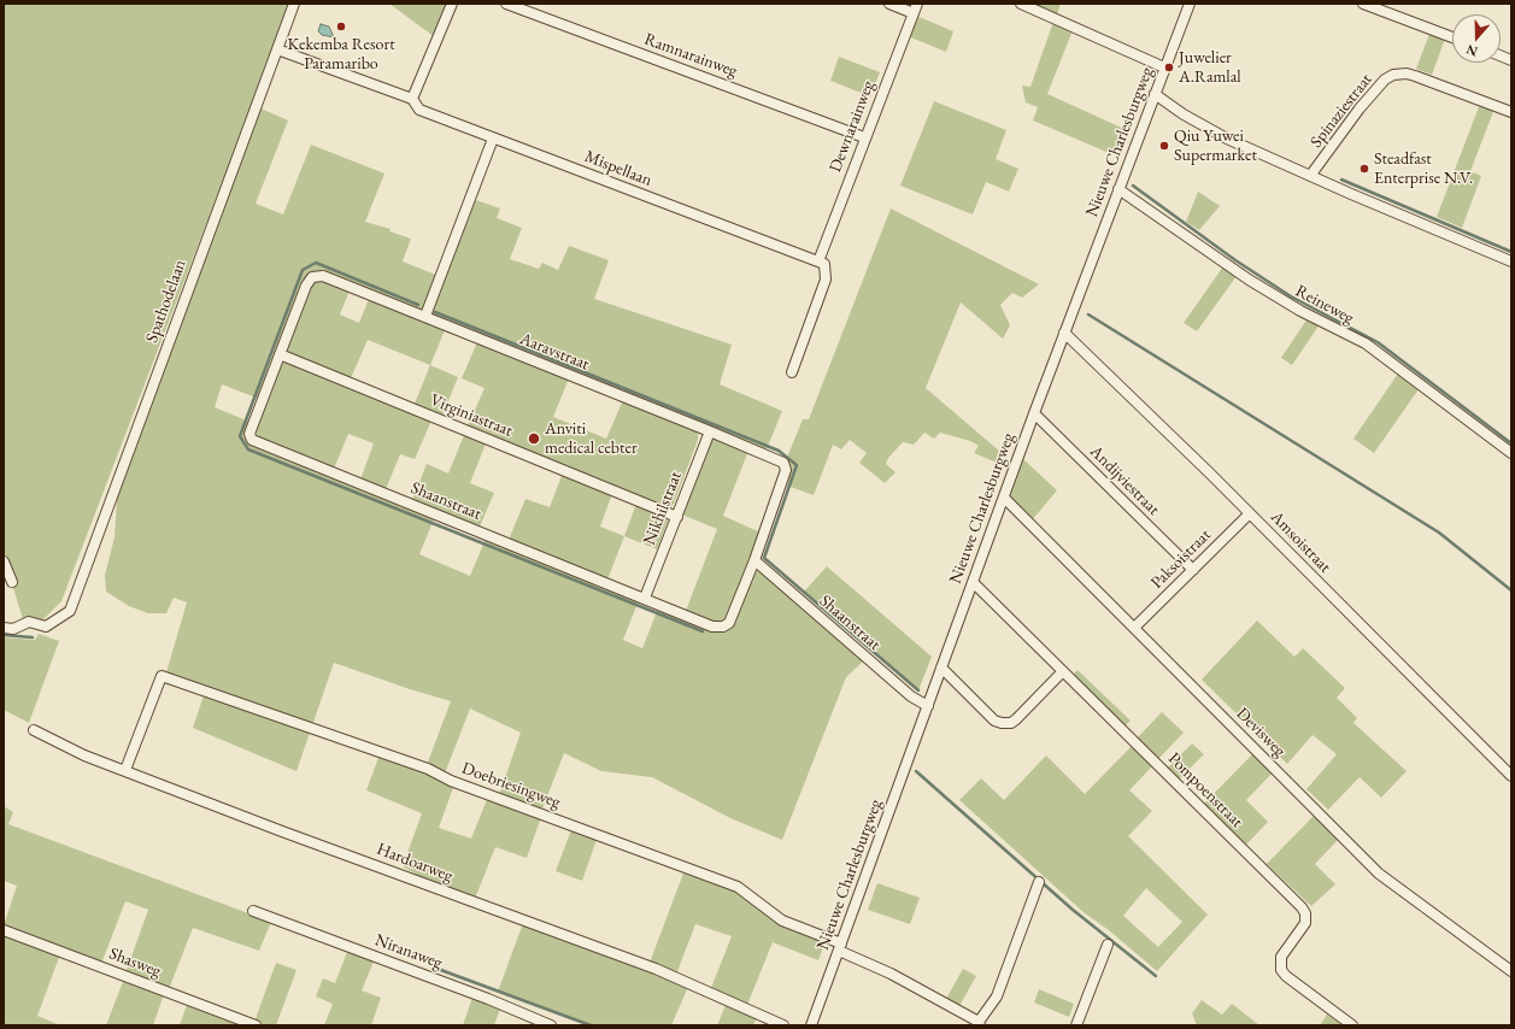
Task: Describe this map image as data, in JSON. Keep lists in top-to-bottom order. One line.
{"streets":{"street":["Ramnarainweg","Spinaziestraat","Dewnarainweg","Nieuwe Charlesburgweg","Mispellaan","Spathodelaan","Reineweg","Aaravstraat","Virginiastraat","Andijviestraat","Shaanstraat","Nikhilstraat","Amsoistraat","Paksoistraat","Devisweg","Doebriesingweg","Pompoenstraat","Hardoarweg","Niranaweg","Shasweg"]},"crossings":[["Ramnarainweg","Dewnarainweg"],["Dewnarainweg","Mispellaan"],["Nieuwe Charlesburgweg","Reineweg"],["Nieuwe Charlesburgweg","Andijviestraat"],["Nieuwe Charlesburgweg","Shaanstraat"],["Nieuwe Charlesburgweg","Amsoistraat"],["Nieuwe Charlesburgweg","Devisweg"],["Nieuwe Charlesburgweg","Doebriesingweg"],["Nieuwe Charlesburgweg","Pompoenstraat"],["Aaravstraat","Shaanstraat"],["Aaravstraat","Nikhilstraat"],["Virginiastraat","Shaanstraat"],["Virginiastraat","Nikhilstraat"],["Andijviestraat","Paksoistraat"],["Shaanstraat","Nikhilstraat"],["Amsoistraat","Paksoistraat"],["Paksoistraat","Devisweg"],["Doebriesingweg","Hardoarweg"]],"places":["Kekemba Resort Paramaribo","Juwelier A.Ramlal","Qiu Yuwei Supermarket","Steadfast Enterprise N.V.","Anviti medical cebter"],"north":"bottom"}
